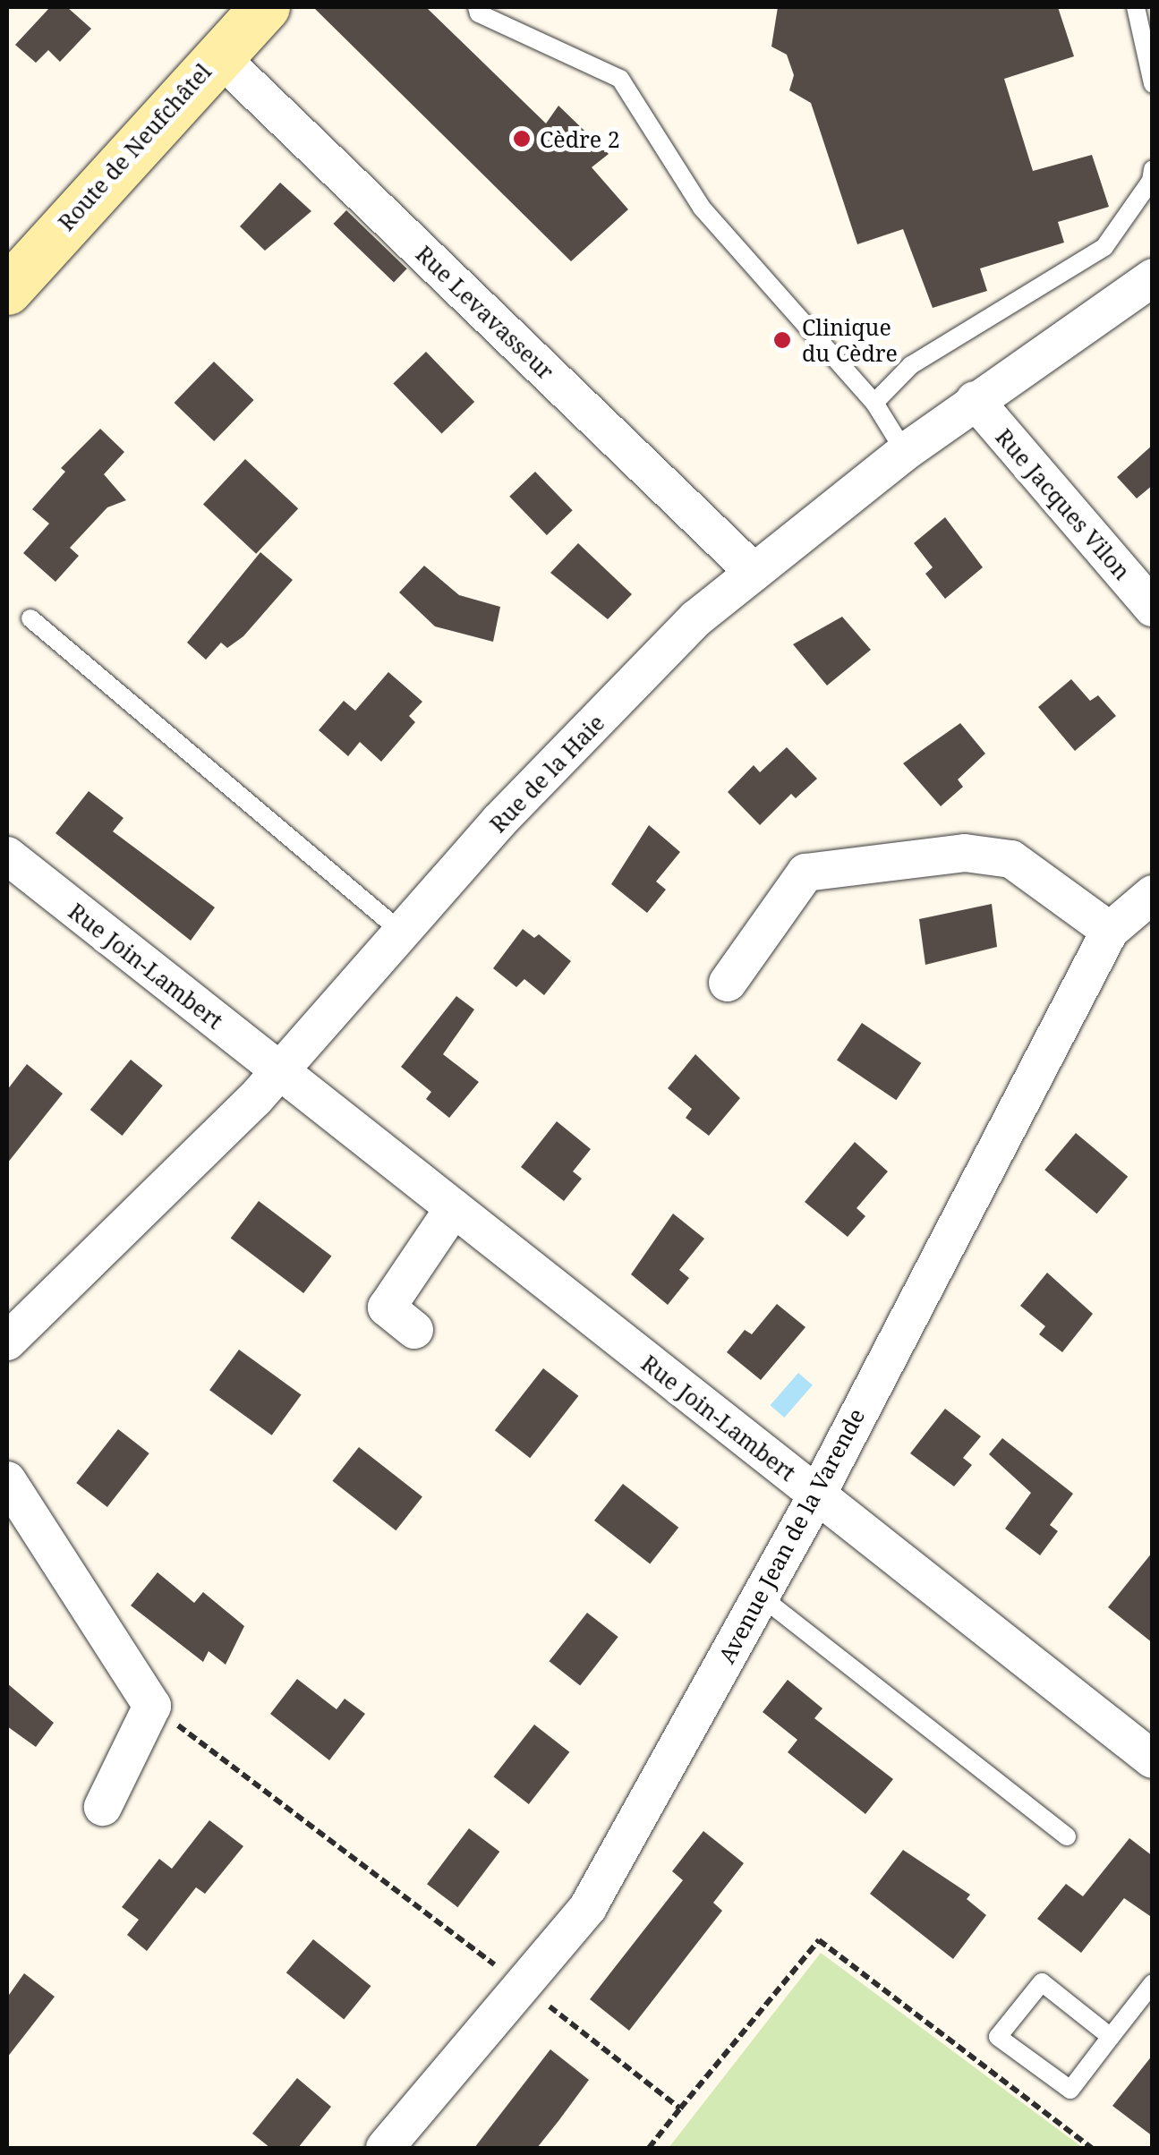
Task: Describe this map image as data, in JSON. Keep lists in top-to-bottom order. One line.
{"streets":{"main road":["Route de Neufchâtel"],"street":["Rue Levavasseur","Rue Jacques Vilon","Rue de la Haie","Rue Join-Lambert","Avenue Jean de la Varende"]},"crossings":[["Route de Neufchâtel","Rue Levavasseur"],["Rue Levavasseur","Rue de la Haie"],["Rue Jacques Vilon","Rue de la Haie"],["Rue de la Haie","Rue Join-Lambert"],["Rue Join-Lambert","Avenue Jean de la Varende"]],"places":["Cèdre 2","Clinique du Cèdre"]}
